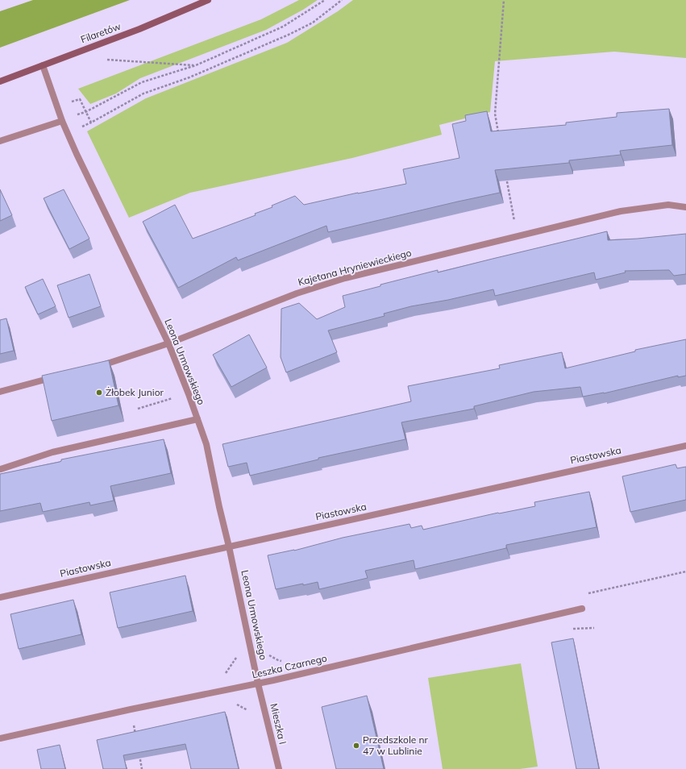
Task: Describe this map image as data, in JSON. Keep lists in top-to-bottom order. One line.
{"streets":{"main road":["Filaretów"],"street":["Kajetana Hryniewieckiego","Leona Urmowskiego","Piastowska","Leszka Czarnego","Mieszka I"]},"crossings":[["Filaretów","Leona Urmowskiego"],["Kajetana Hryniewieckiego","Leona Urmowskiego"],["Leona Urmowskiego","Piastowska"],["Leona Urmowskiego","Leszka Czarnego"],["Leona Urmowskiego","Mieszka I"],["Leszka Czarnego","Mieszka I"]],"places":["Żłobek Junior","Przedszkole nr 47 w Lublinie"]}
